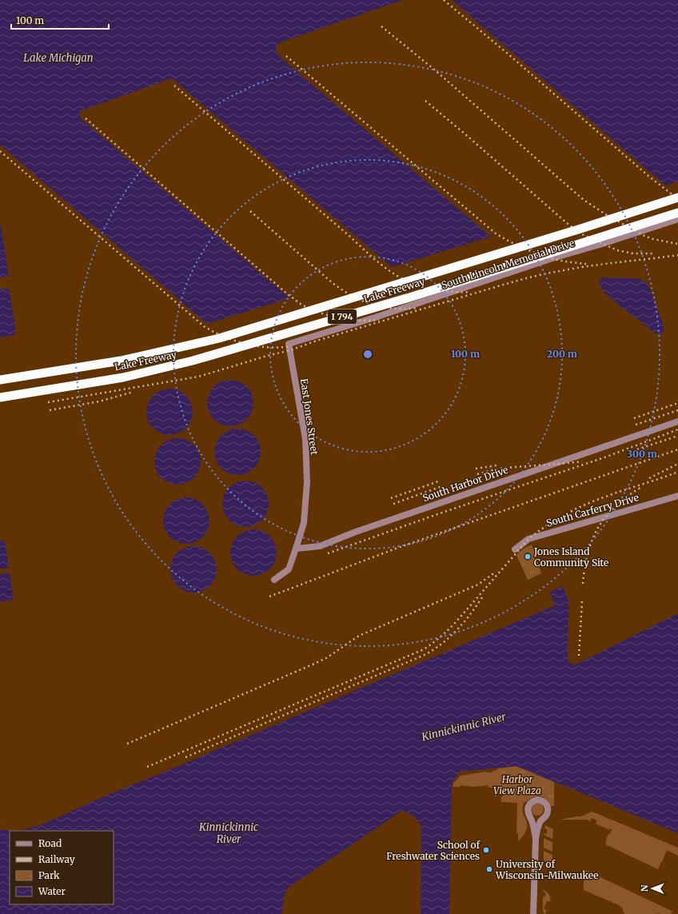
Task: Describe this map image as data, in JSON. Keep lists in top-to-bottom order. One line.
{"streets":{"highway":["Lake Freeway","I 794"],"street":["South Lincoln Memorial Drive","East Jones Street","South Harbor Drive","South Carferry Drive"]},"crossings":[["South Lincoln Memorial Drive","East Jones Street"],["East Jones Street","South Harbor Drive"]],"water":["Lake Michigan","Kinnickinnic River"],"parks":["Harbor View Plaza"],"places":["Jones Island Community Site","School of Freshwater Sciences","University of Wisconsin-Milwaukee"],"legend":["Road","Railway","Park","Water"],"scale_bar":"100 m","north":"left","rings":["100 m","200 m","300 m"]}
